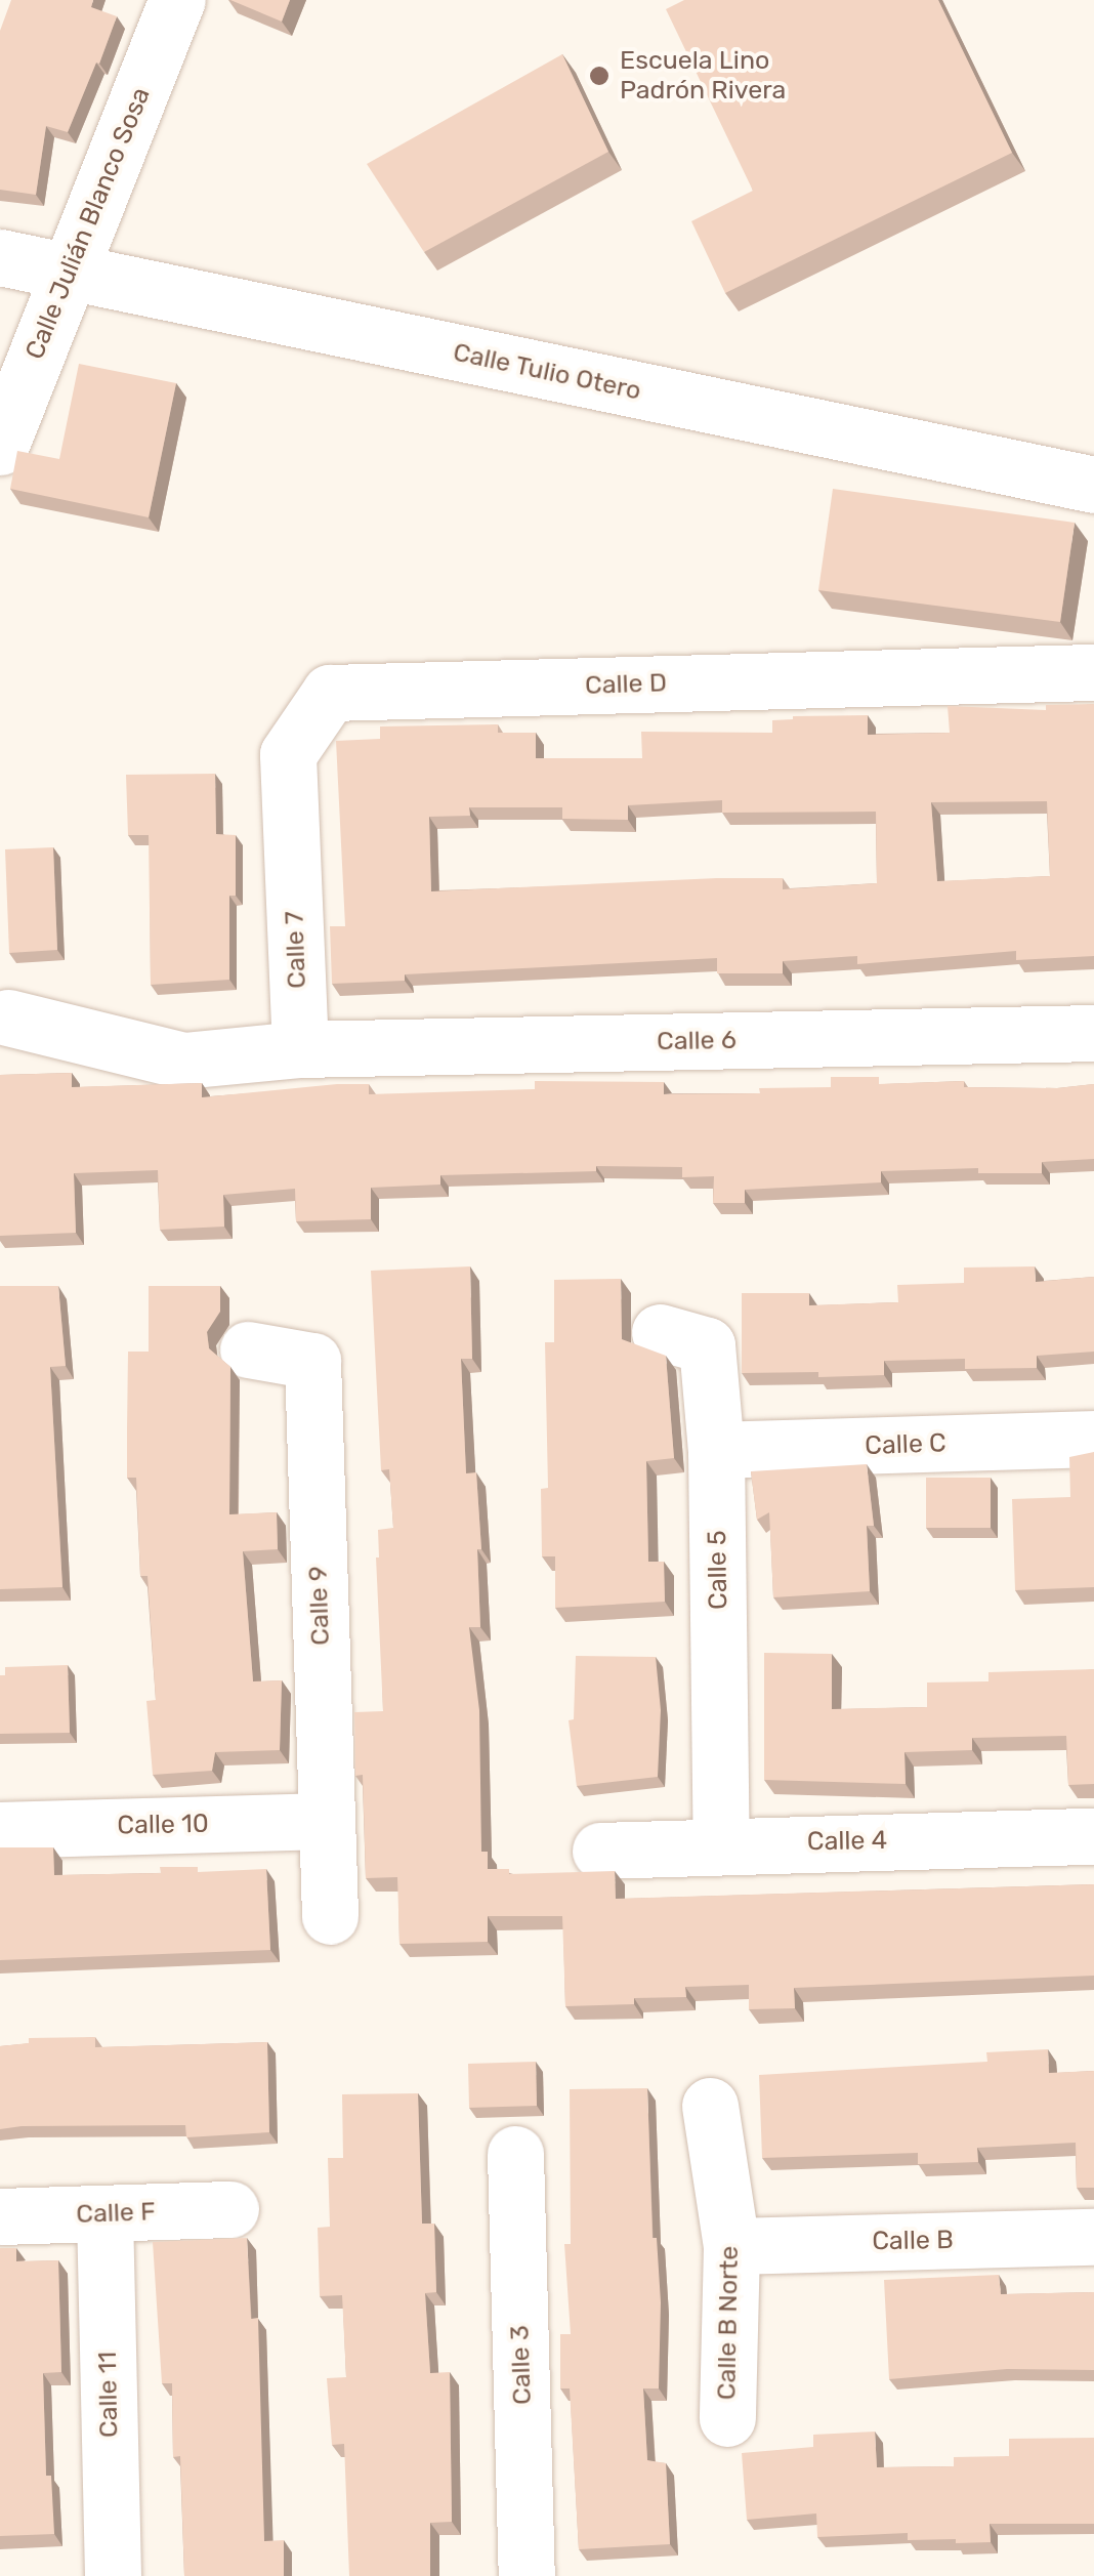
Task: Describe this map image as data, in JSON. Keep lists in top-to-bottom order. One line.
{"streets":{"street":["Calle Julián Blanco Sosa","Calle Tulio Otero","Calle D","Calle 7","Calle 6","Calle C","Calle 5","Calle 9","Calle 10","Calle 4","Calle F","Calle B","Calle B Norte","Calle 3","Calle 11"]},"crossings":[["Calle Julián Blanco Sosa","Calle Tulio Otero"],["Calle D","Calle 7"],["Calle 7","Calle 6"],["Calle C","Calle 5"],["Calle 5","Calle 4"],["Calle 9","Calle 10"],["Calle F","Calle 11"],["Calle B","Calle B Norte"]],"places":["Escuela Lino Padrón Rivera"]}
